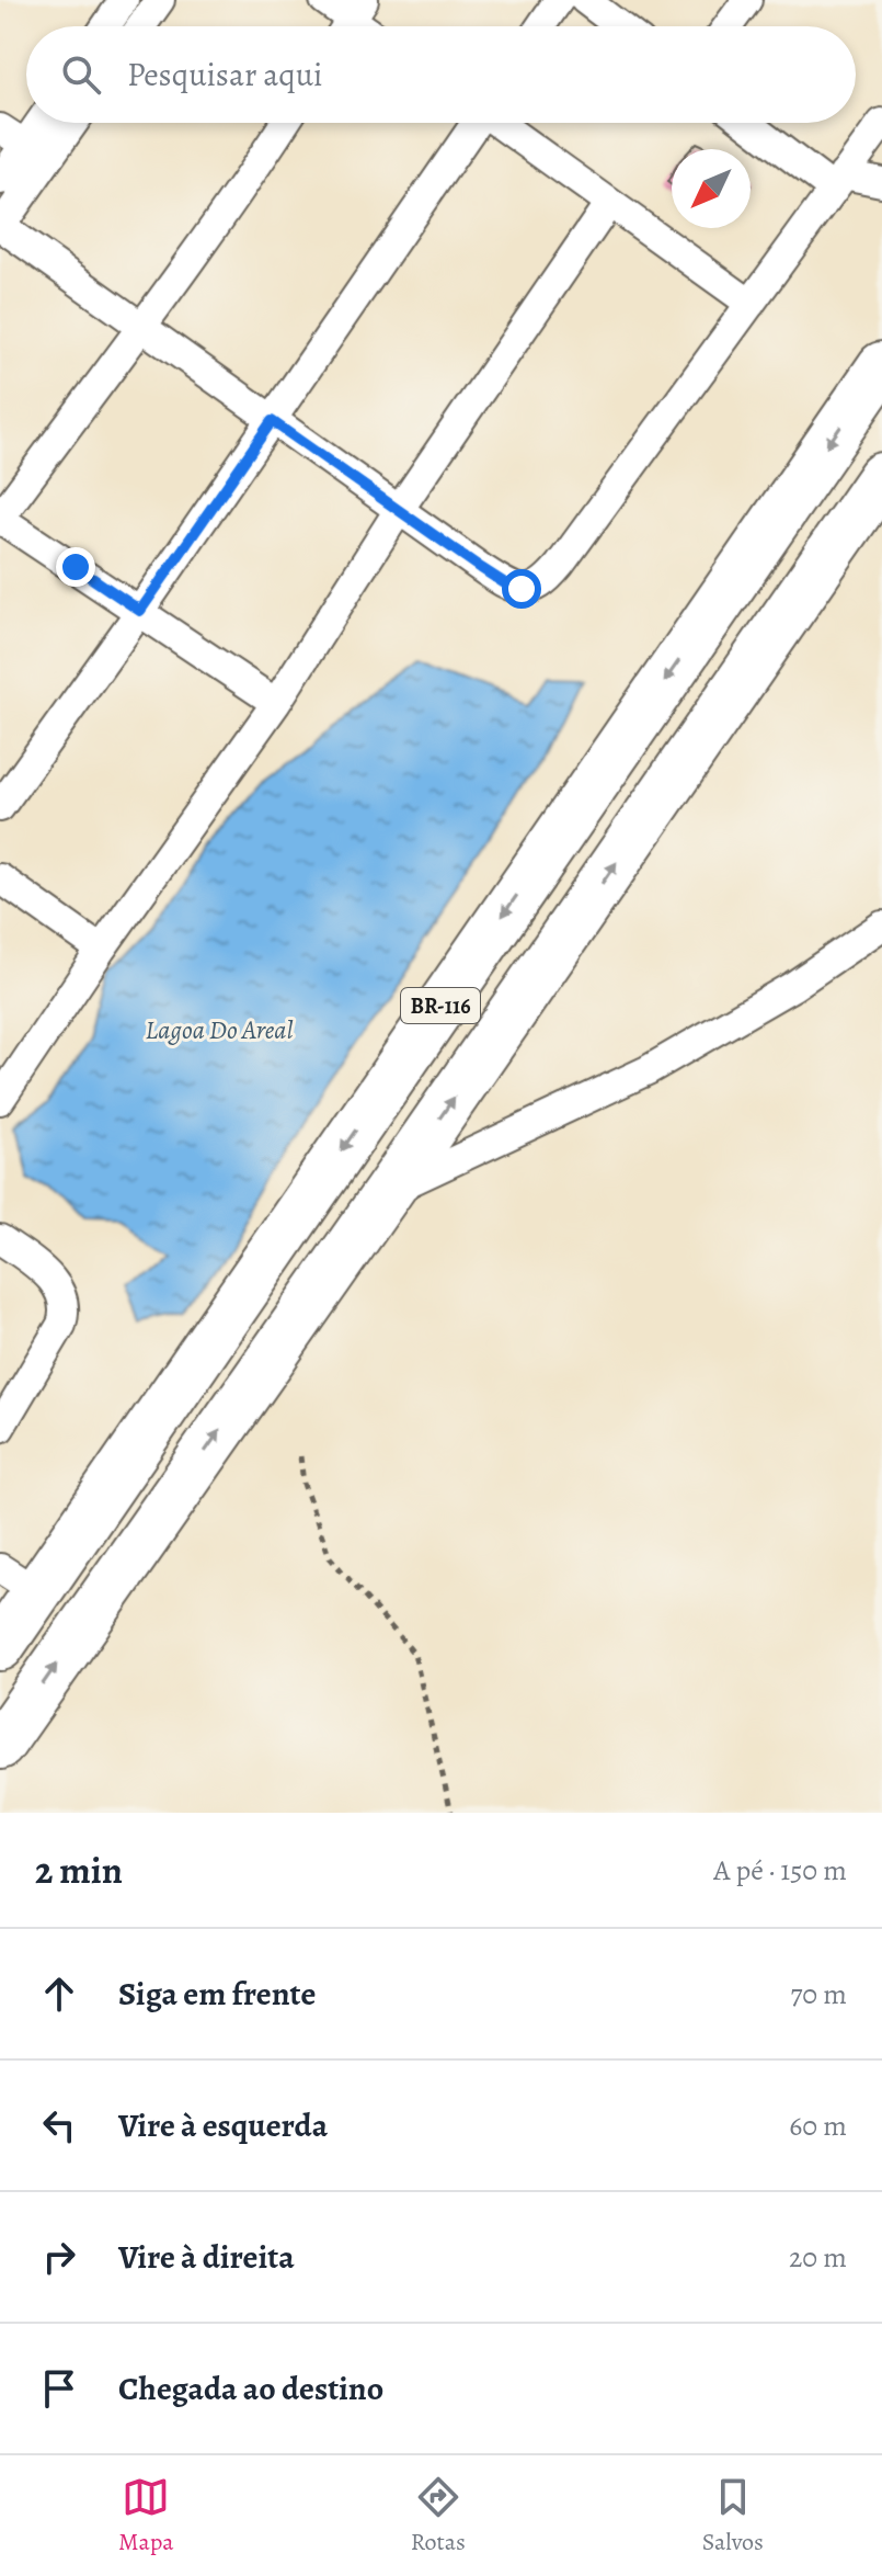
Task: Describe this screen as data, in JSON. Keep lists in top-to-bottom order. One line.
{"streets":{"highway":["BR-116"]},"water":["Lagoa Do Areal"],"north":"bottom left","page":{"search":"Pesquisar aqui","heading":["2 min","A pé · 150 m"],"list":[["Siga em frente","70 m"],["Vire à esquerda","60 m"],["Vire à direita","20 m"],"Chegada ao destino"],"nav":["Mapa","Rotas","Salvos"]}}
